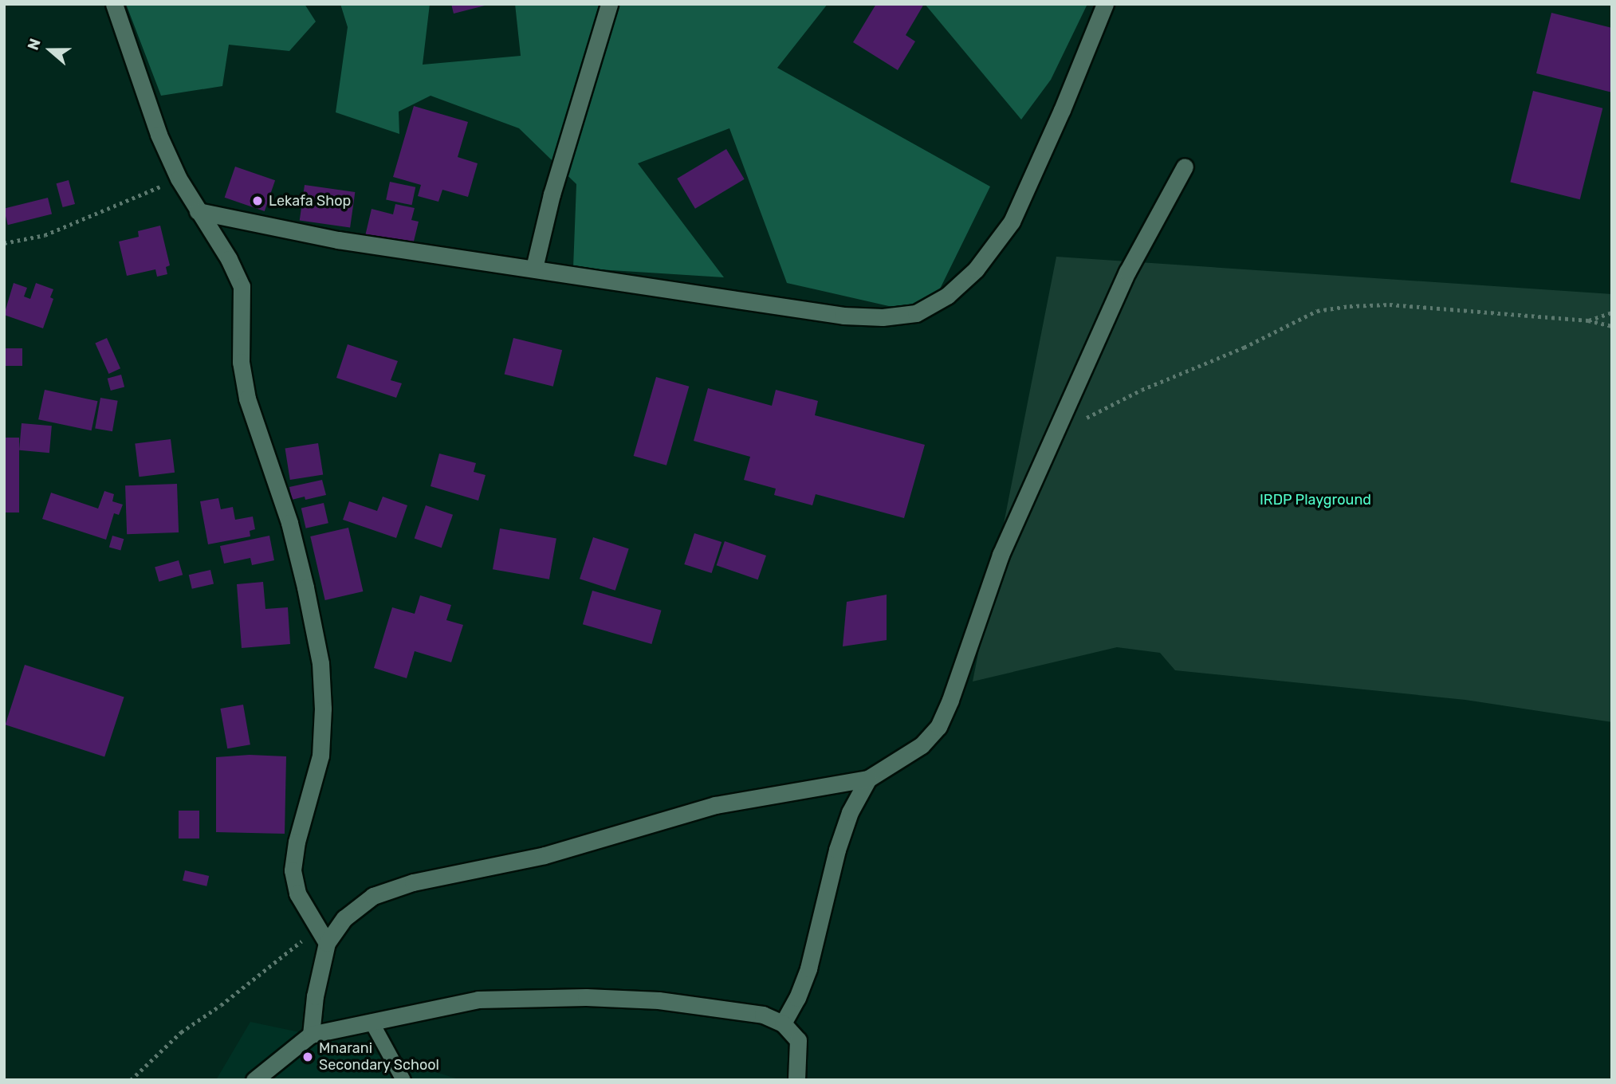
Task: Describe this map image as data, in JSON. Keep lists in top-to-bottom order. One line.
{"parks":["IRDP Playground"],"places":["Lekafa Shop","Mnarani Secondary School"],"north":"left"}
